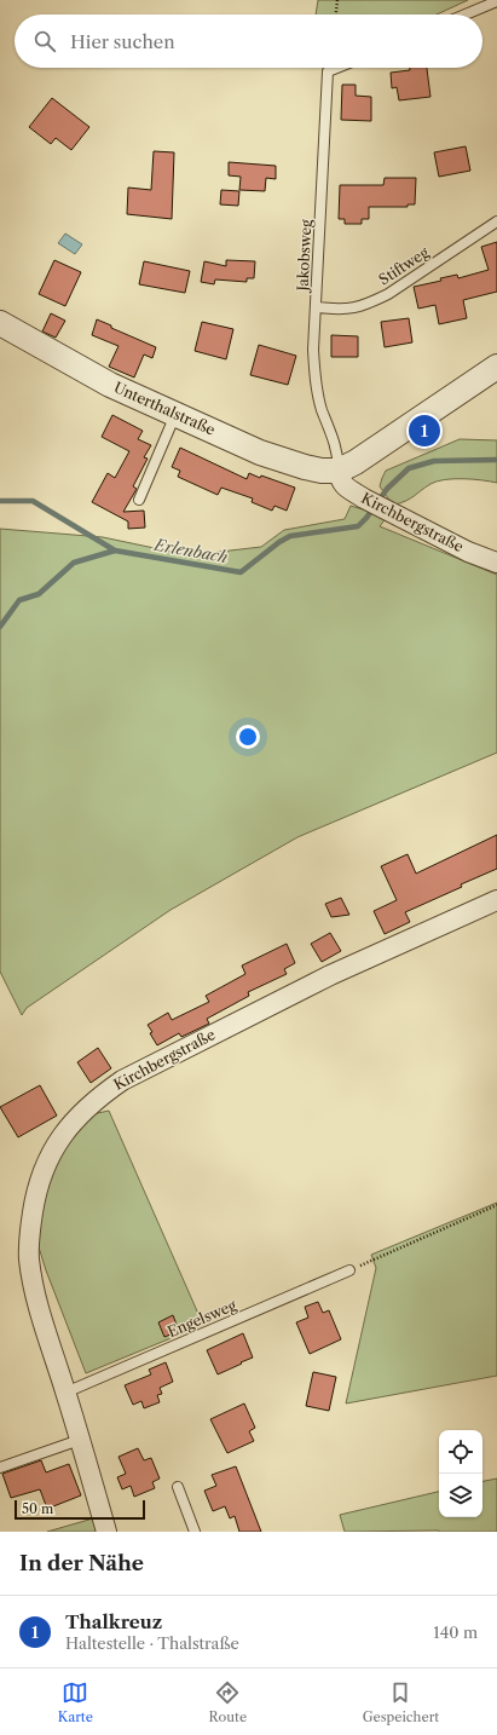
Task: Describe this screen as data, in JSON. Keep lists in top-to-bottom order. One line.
{"streets":{"street":["Unterthalstraße","Kirchbergstraße"],"lane":["Jakobsweg","Stiftweg","Engelsweg"]},"crossings":[["Jakobsweg","Stiftweg"],["Jakobsweg","Unterthalstraße"],["Jakobsweg","Kirchbergstraße"],["Unterthalstraße","Kirchbergstraße"],["Kirchbergstraße","Engelsweg"]],"water":["Erlenbach"],"scale_bar":"50 m","page":{"search":"Hier suchen","pins":"1","scale":"50 m","heading":"In der Nähe","list":[{"mark":"1","name":"Thalkreuz","note":"Haltestelle · Thalstraße","value":"140 m"}],"nav":["Karte","Route","Gespeichert"]}}
